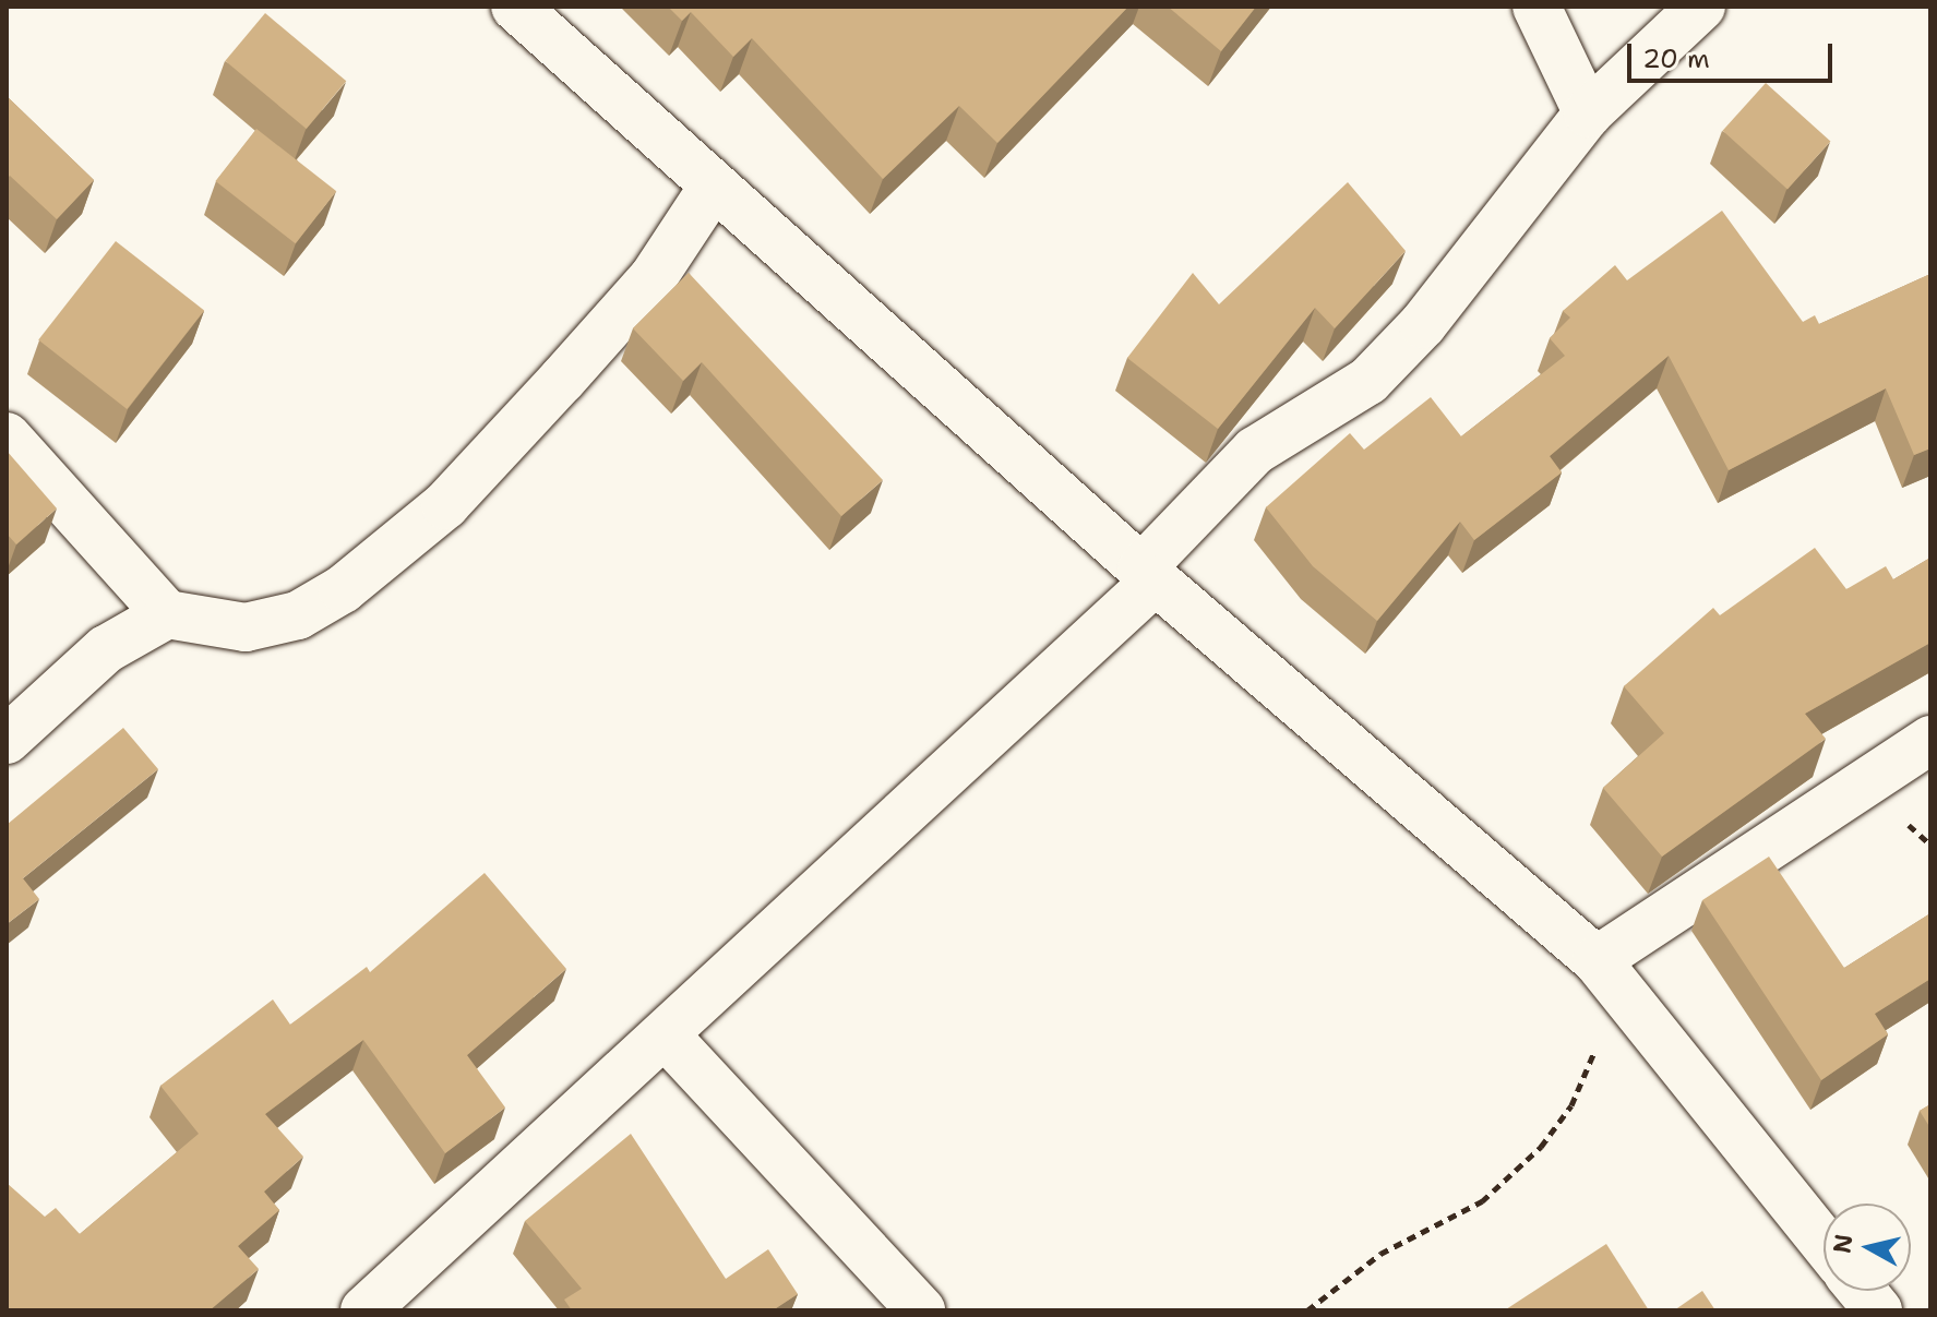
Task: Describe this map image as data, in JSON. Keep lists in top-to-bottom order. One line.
{"scale_bar":"20 m","north":"left"}
